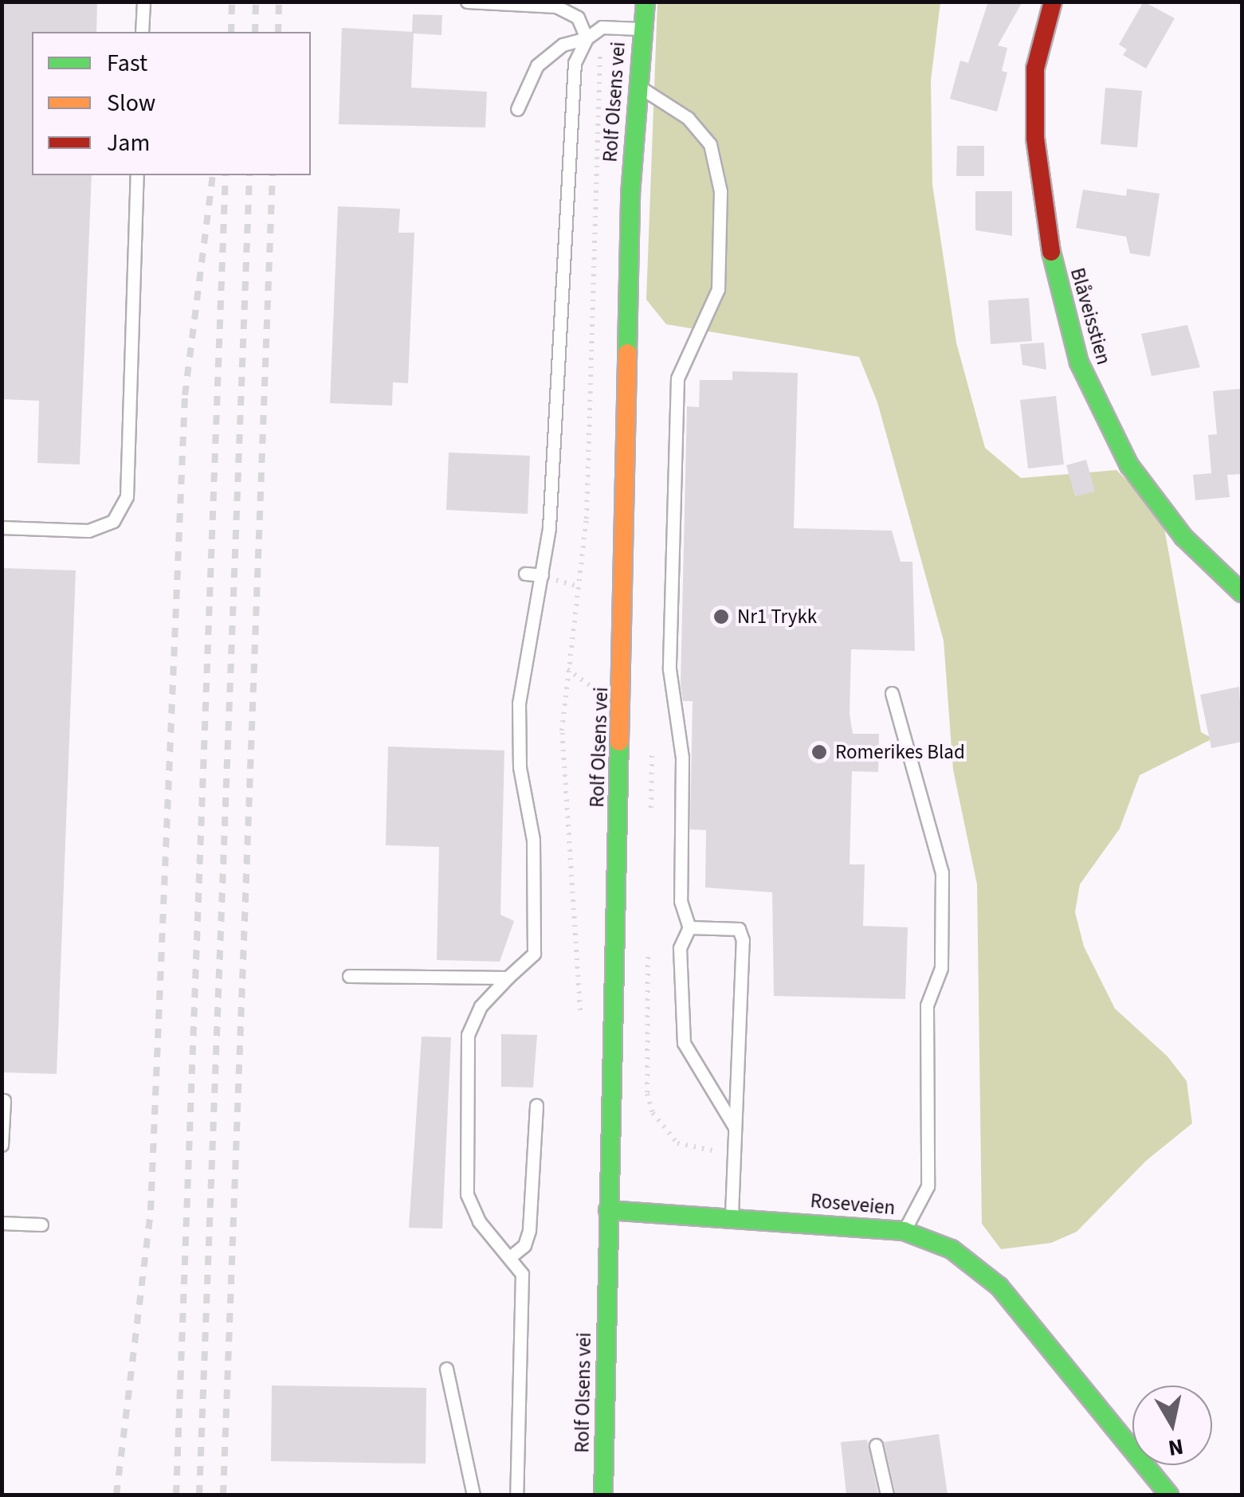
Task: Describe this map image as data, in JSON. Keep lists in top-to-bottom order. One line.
{"streets":{"main road":["Rolf Olsens vei","Blåveisstien","Roseveien"]},"crossings":[["Rolf Olsens vei","Roseveien"]],"places":["Nr1 Trykk","Romerikes Blad"],"legend":["Fast","Slow","Jam"],"north":"bottom"}
